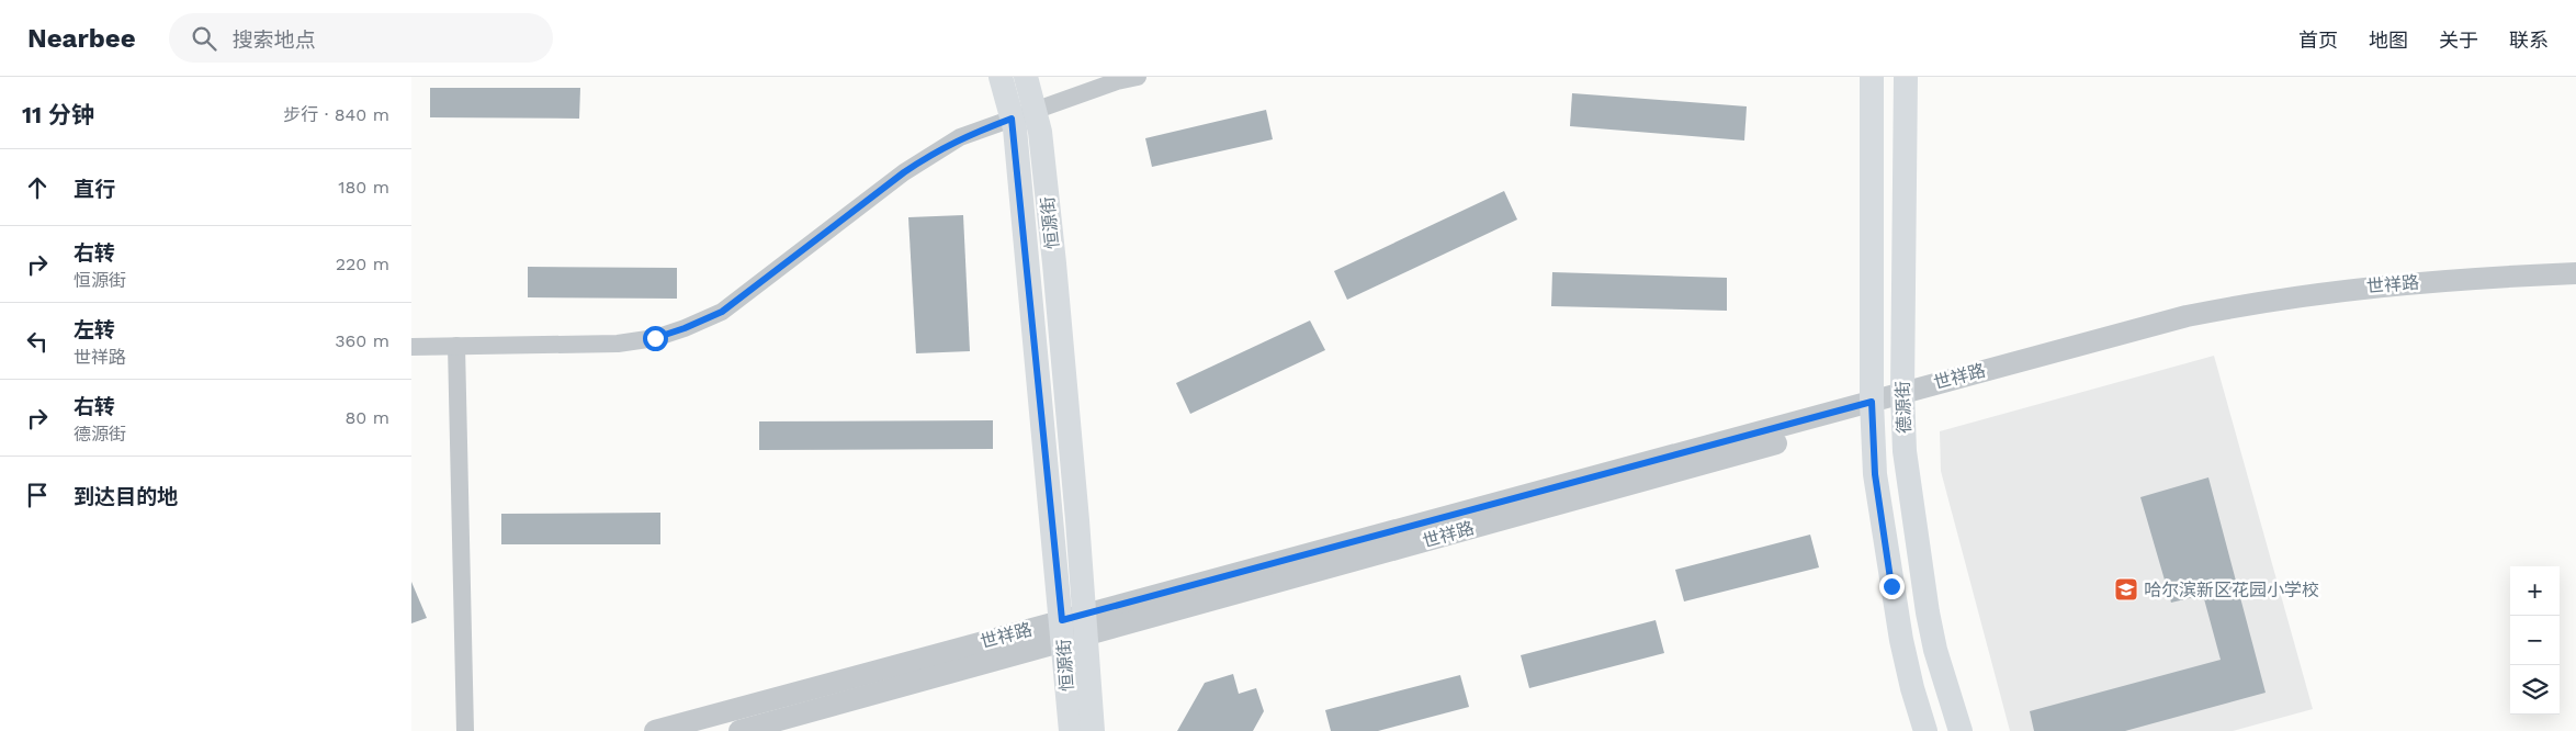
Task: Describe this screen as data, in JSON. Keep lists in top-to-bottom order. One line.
{"streets":{"main road":["恒源街","德源街"],"street":["世祥路"]},"crossings":[["恒源街","世祥路"],["世祥路","德源街"]],"places":{"school or university":["哈尔滨新区花园小学校"]},"page":{"header":"Nearbee","search":"搜索地点","nav":["首页","地图","关于","联系"],"heading":["11 分钟","步行 · 840 m"],"list":[["直行","180 m"],["右转","恒源街","220 m"],["左转","世祥路","360 m"],["右转","德源街","80 m"],"到达目的地"],"map_buttons":["+","−"]}}
